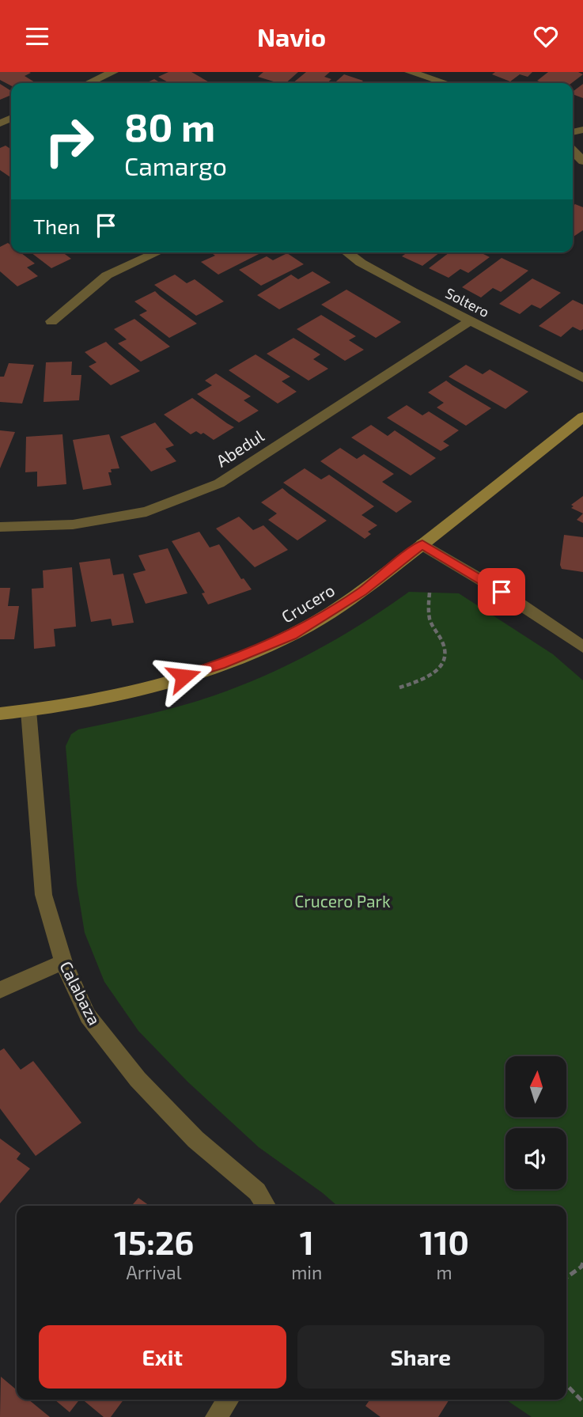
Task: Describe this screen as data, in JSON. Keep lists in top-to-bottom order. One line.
{"streets":{"street":["Soltero","Abedul","Crucero","Calabaza"]},"crossings":[["Soltero","Abedul"],["Crucero","Calabaza"]],"parks":["Crucero Park"],"north":"top","page":{"header":"Navio","turn":["80 m","Camargo"],"then":"Then","eta":["15:26","Arrival","1","min","110","m"],"buttons":["Exit","Share"]}}
